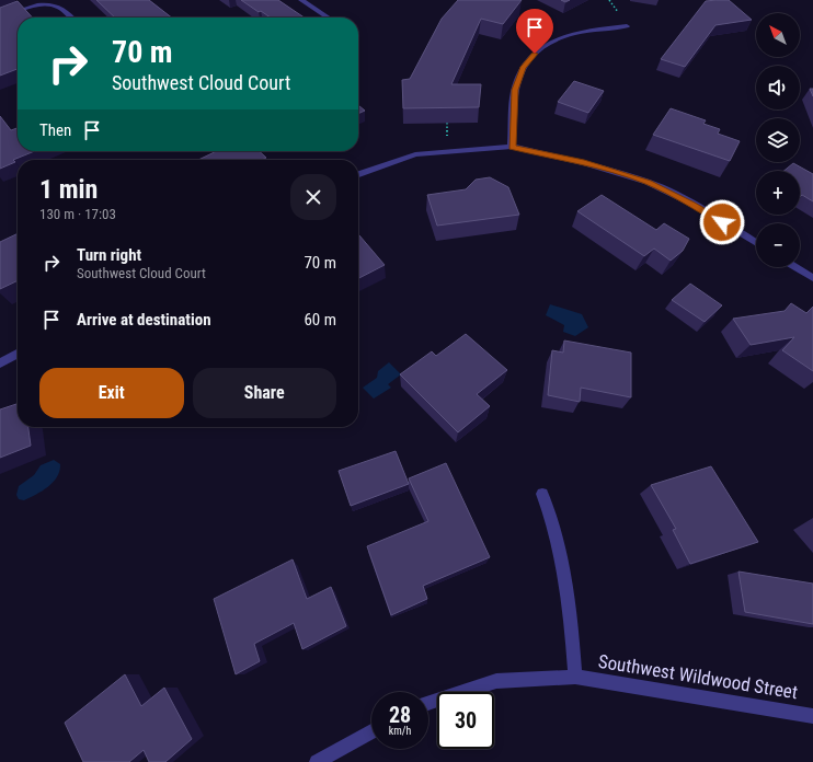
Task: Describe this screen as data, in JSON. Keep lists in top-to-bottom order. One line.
{"streets":{"street":["Southwest Wildwood Street"]},"north":"top left","page":{"map_buttons":["+","−"],"turn":["70 m","Southwest Cloud Court"],"then":"Then","heading":["1 min","130 m · 17:03"],"list":[{"name":"Turn right","note":"Southwest Cloud Court","value":"70 m"},{"name":"Arrive at destination","value":"60 m"}],"buttons":["Exit","Share"],"speed":"28 km/h","limit":"30"}}
